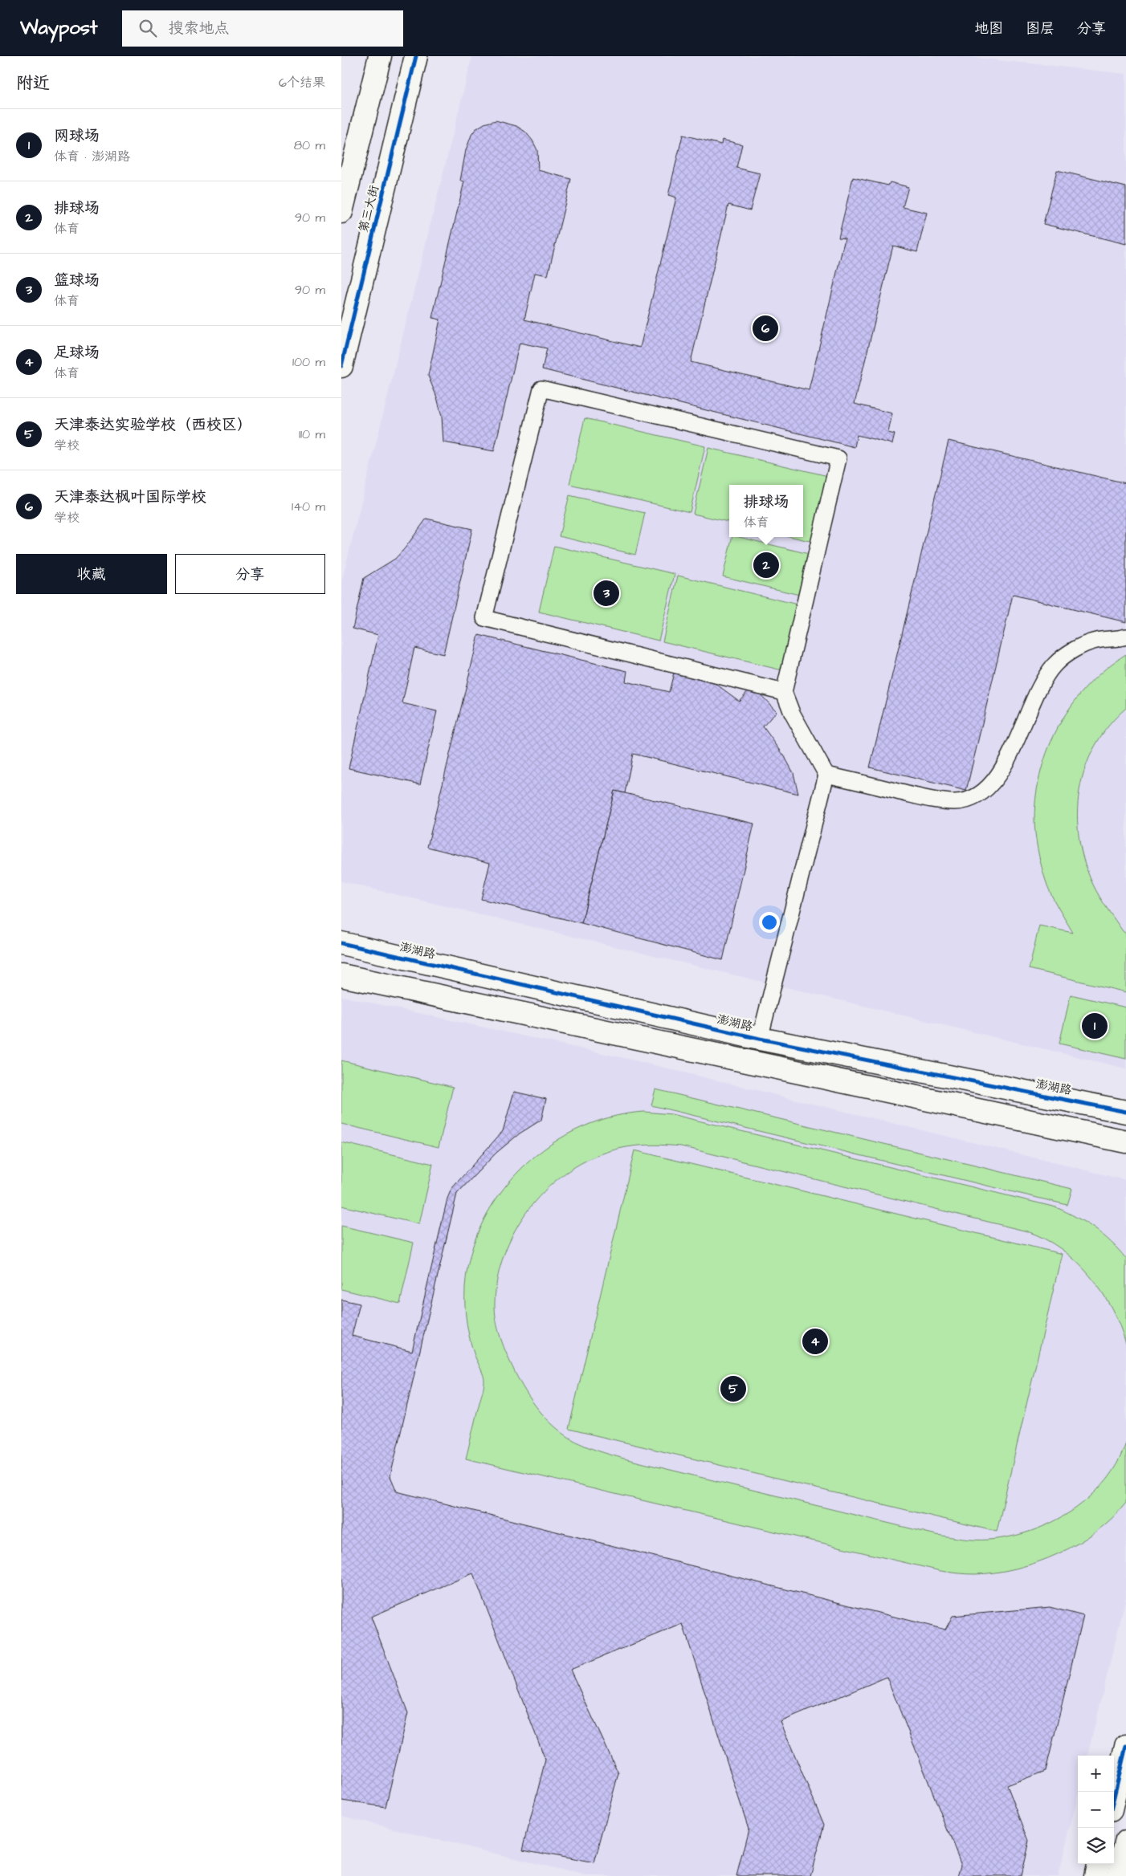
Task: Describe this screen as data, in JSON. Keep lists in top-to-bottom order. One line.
{"streets":{"street":["第三大街","澎湖路"]},"page":{"header":"Waypost","search":"搜索地点","nav":["地图","图层","分享"],"heading":["附近","6个结果"],"list":[{"mark":"1","name":"网球场","note":"体育 · 澎湖路","value":"80 m"},{"mark":"2","name":"排球场","note":"体育","value":"90 m"},{"mark":"3","name":"篮球场","note":"体育","value":"90 m"},{"mark":"4","name":"足球场","note":"体育","value":"100 m"},{"mark":"5","name":"天津泰达实验学校（西校区）","note":"学校","value":"110 m"},{"mark":"6","name":"天津泰达枫叶国际学校","note":"学校","value":"140 m"}],"pins":["6","2","3","1","4","5"],"popup":["排球场","体育"],"buttons":["收藏","分享"],"map_buttons":["+","−"]}}
